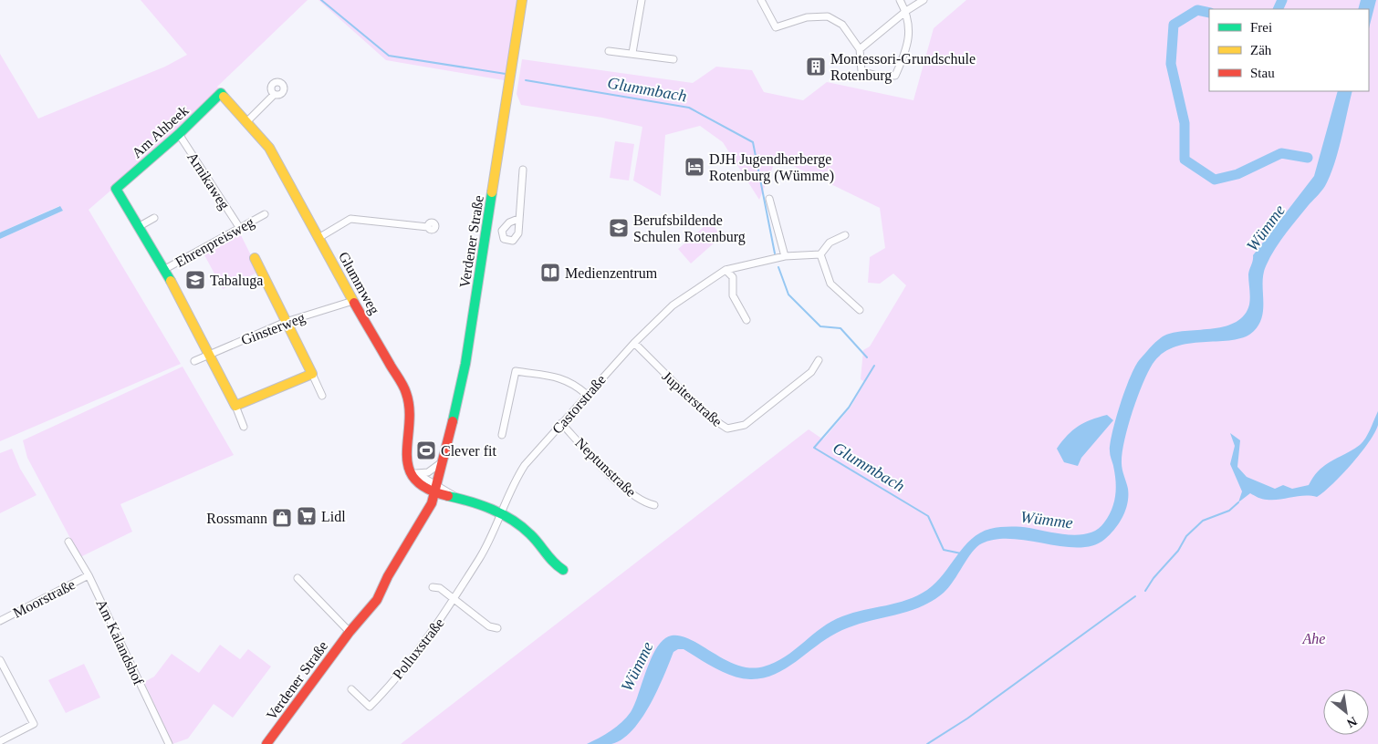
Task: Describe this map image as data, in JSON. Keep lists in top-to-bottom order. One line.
{"streets":{"street":["Am Ahbeek","Arnikaweg","Ehrenpreisweg","Verdener Straße","Glummweg","Ginsterweg","Jupiterstraße","Castorstraße","Neptunstraße","Moorstraße","Am Kalandshof","Polluxstraße"]},"crossings":[["Am Ahbeek","Arnikaweg"],["Am Ahbeek","Glummweg"],["Arnikaweg","Ehrenpreisweg"],["Glummweg","Ginsterweg"],["Jupiterstraße","Castorstraße"],["Castorstraße","Neptunstraße"],["Castorstraße","Polluxstraße"],["Moorstraße","Am Kalandshof"]],"water":["Glummbach","Wümme"],"parks":["Ahe"],"places":{"building":["Montessori-Grundschule Rotenburg"],"hotel":["DJH Jugendherberge Rotenburg (Wümme)"],"school or university":["Berufsbildende Schulen Rotenburg","Tabaluga"],"library":["Medienzentrum"],"sports":["Clever fit"],"supermarket":["Lidl"],"shop":["Rossmann"]},"legend":["Frei","Zäh","Stau"],"north":"bottom right"}
